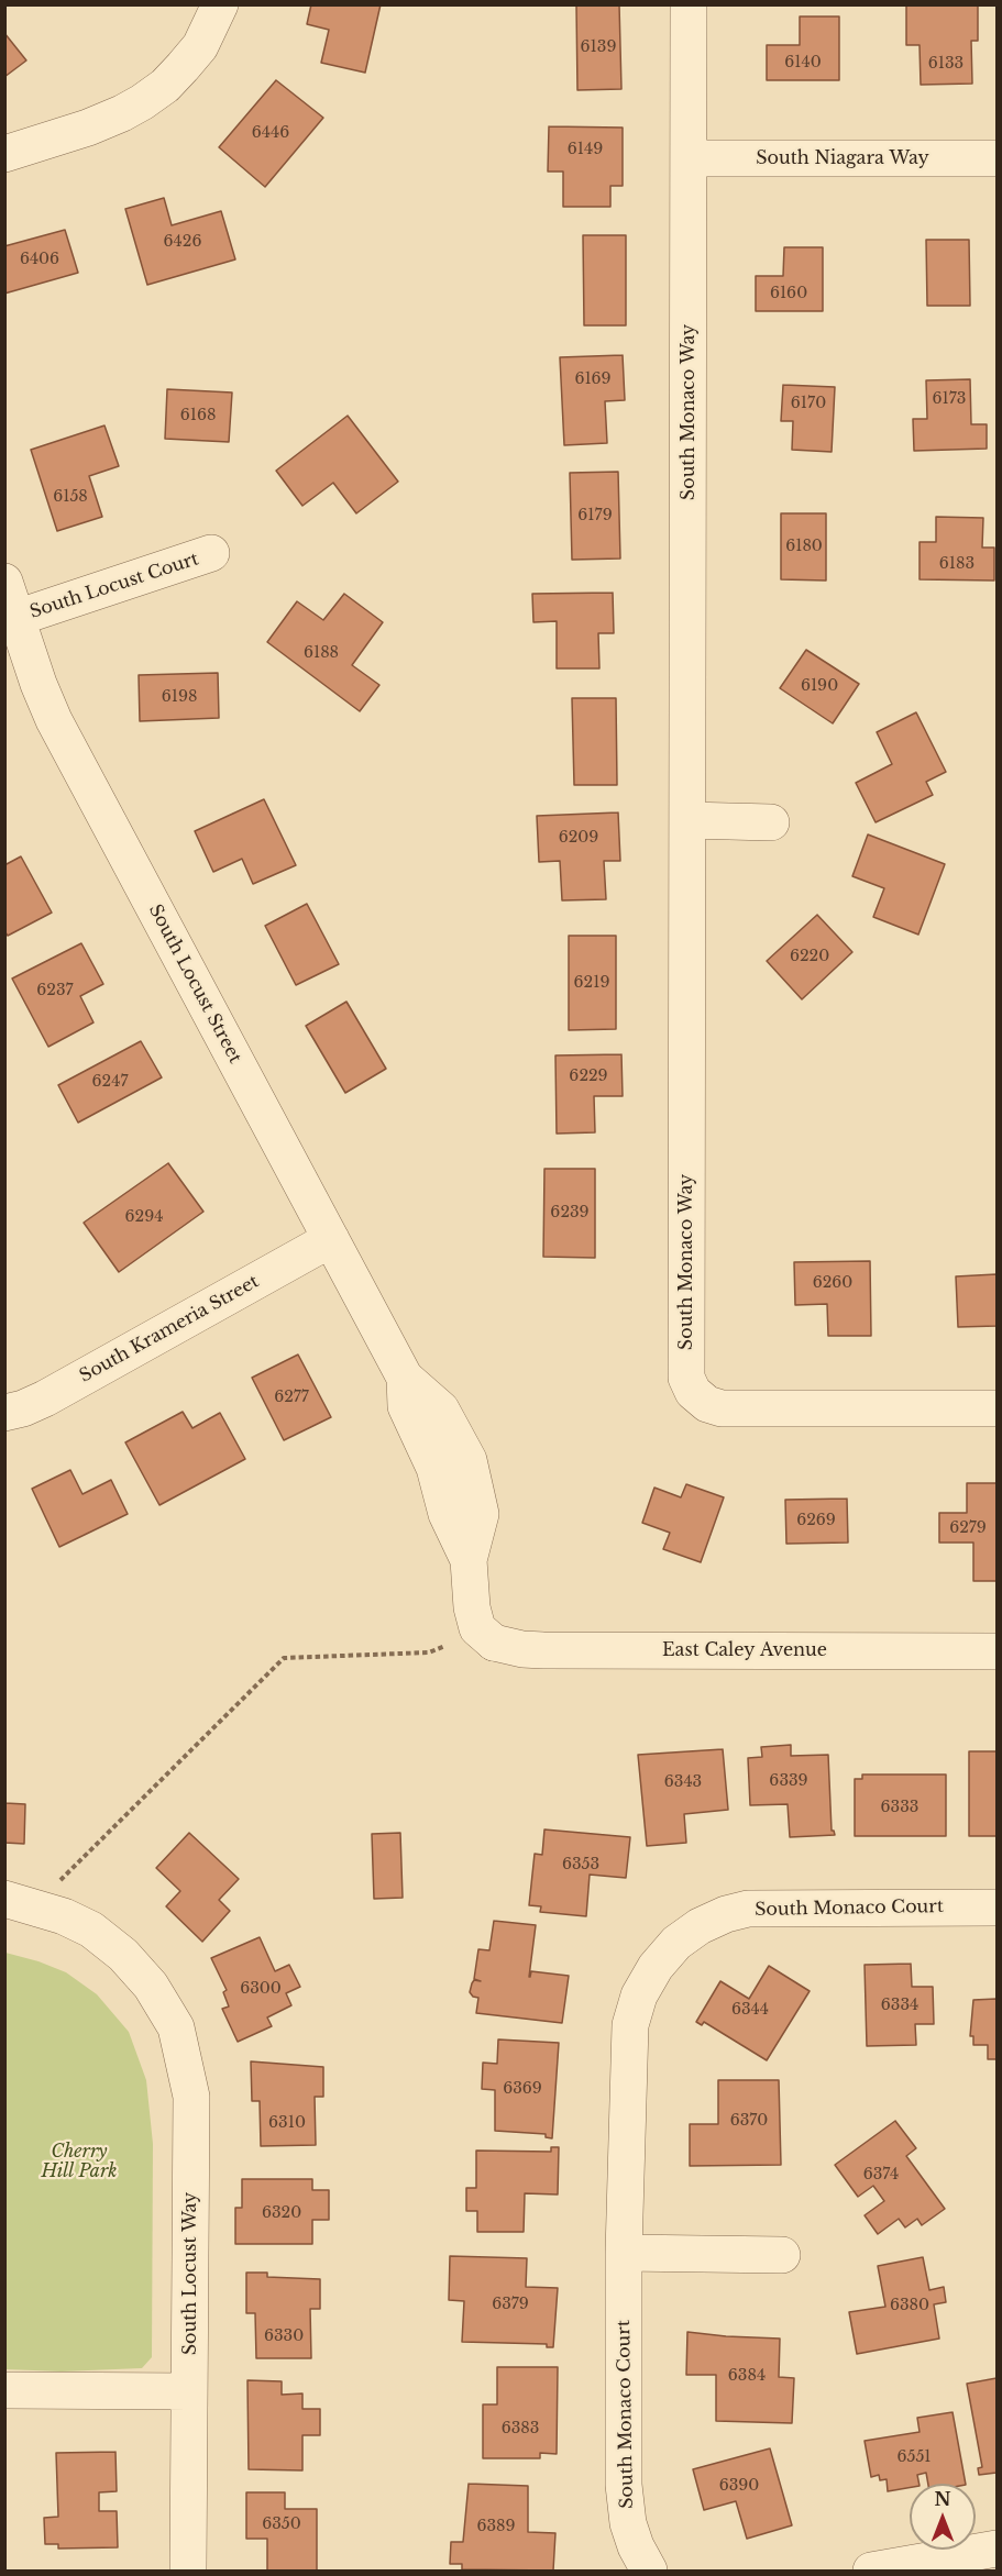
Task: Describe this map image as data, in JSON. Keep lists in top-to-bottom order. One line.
{"streets":{"street":["South Niagara Way","South Monaco Way","South Locust Court","South Locust Street","South Krameria Street","East Caley Avenue","South Monaco Court","South Locust Way"]},"crossings":[["South Niagara Way","South Monaco Way"],["South Locust Court","South Locust Street"],["South Locust Street","South Krameria Street"],["South Locust Street","East Caley Avenue"]],"parks":["Cherry Hill Park"],"house_numbers":["6139","6140","6133","6446","6149","6426","6406","6160","6169","6173","6170","6168","6158","6179","6180","6183","6188","6190","6198","6209","6220","6219","6237","6229","6247","6239","6294","6260","6277","6269","6279","6339","6343","6333","6353","6300","6334","6344","6369","6370","6310","6374","6320","6379","6380","6330","6384","6383","6551","6390","6350","6389"],"north":"top"}
